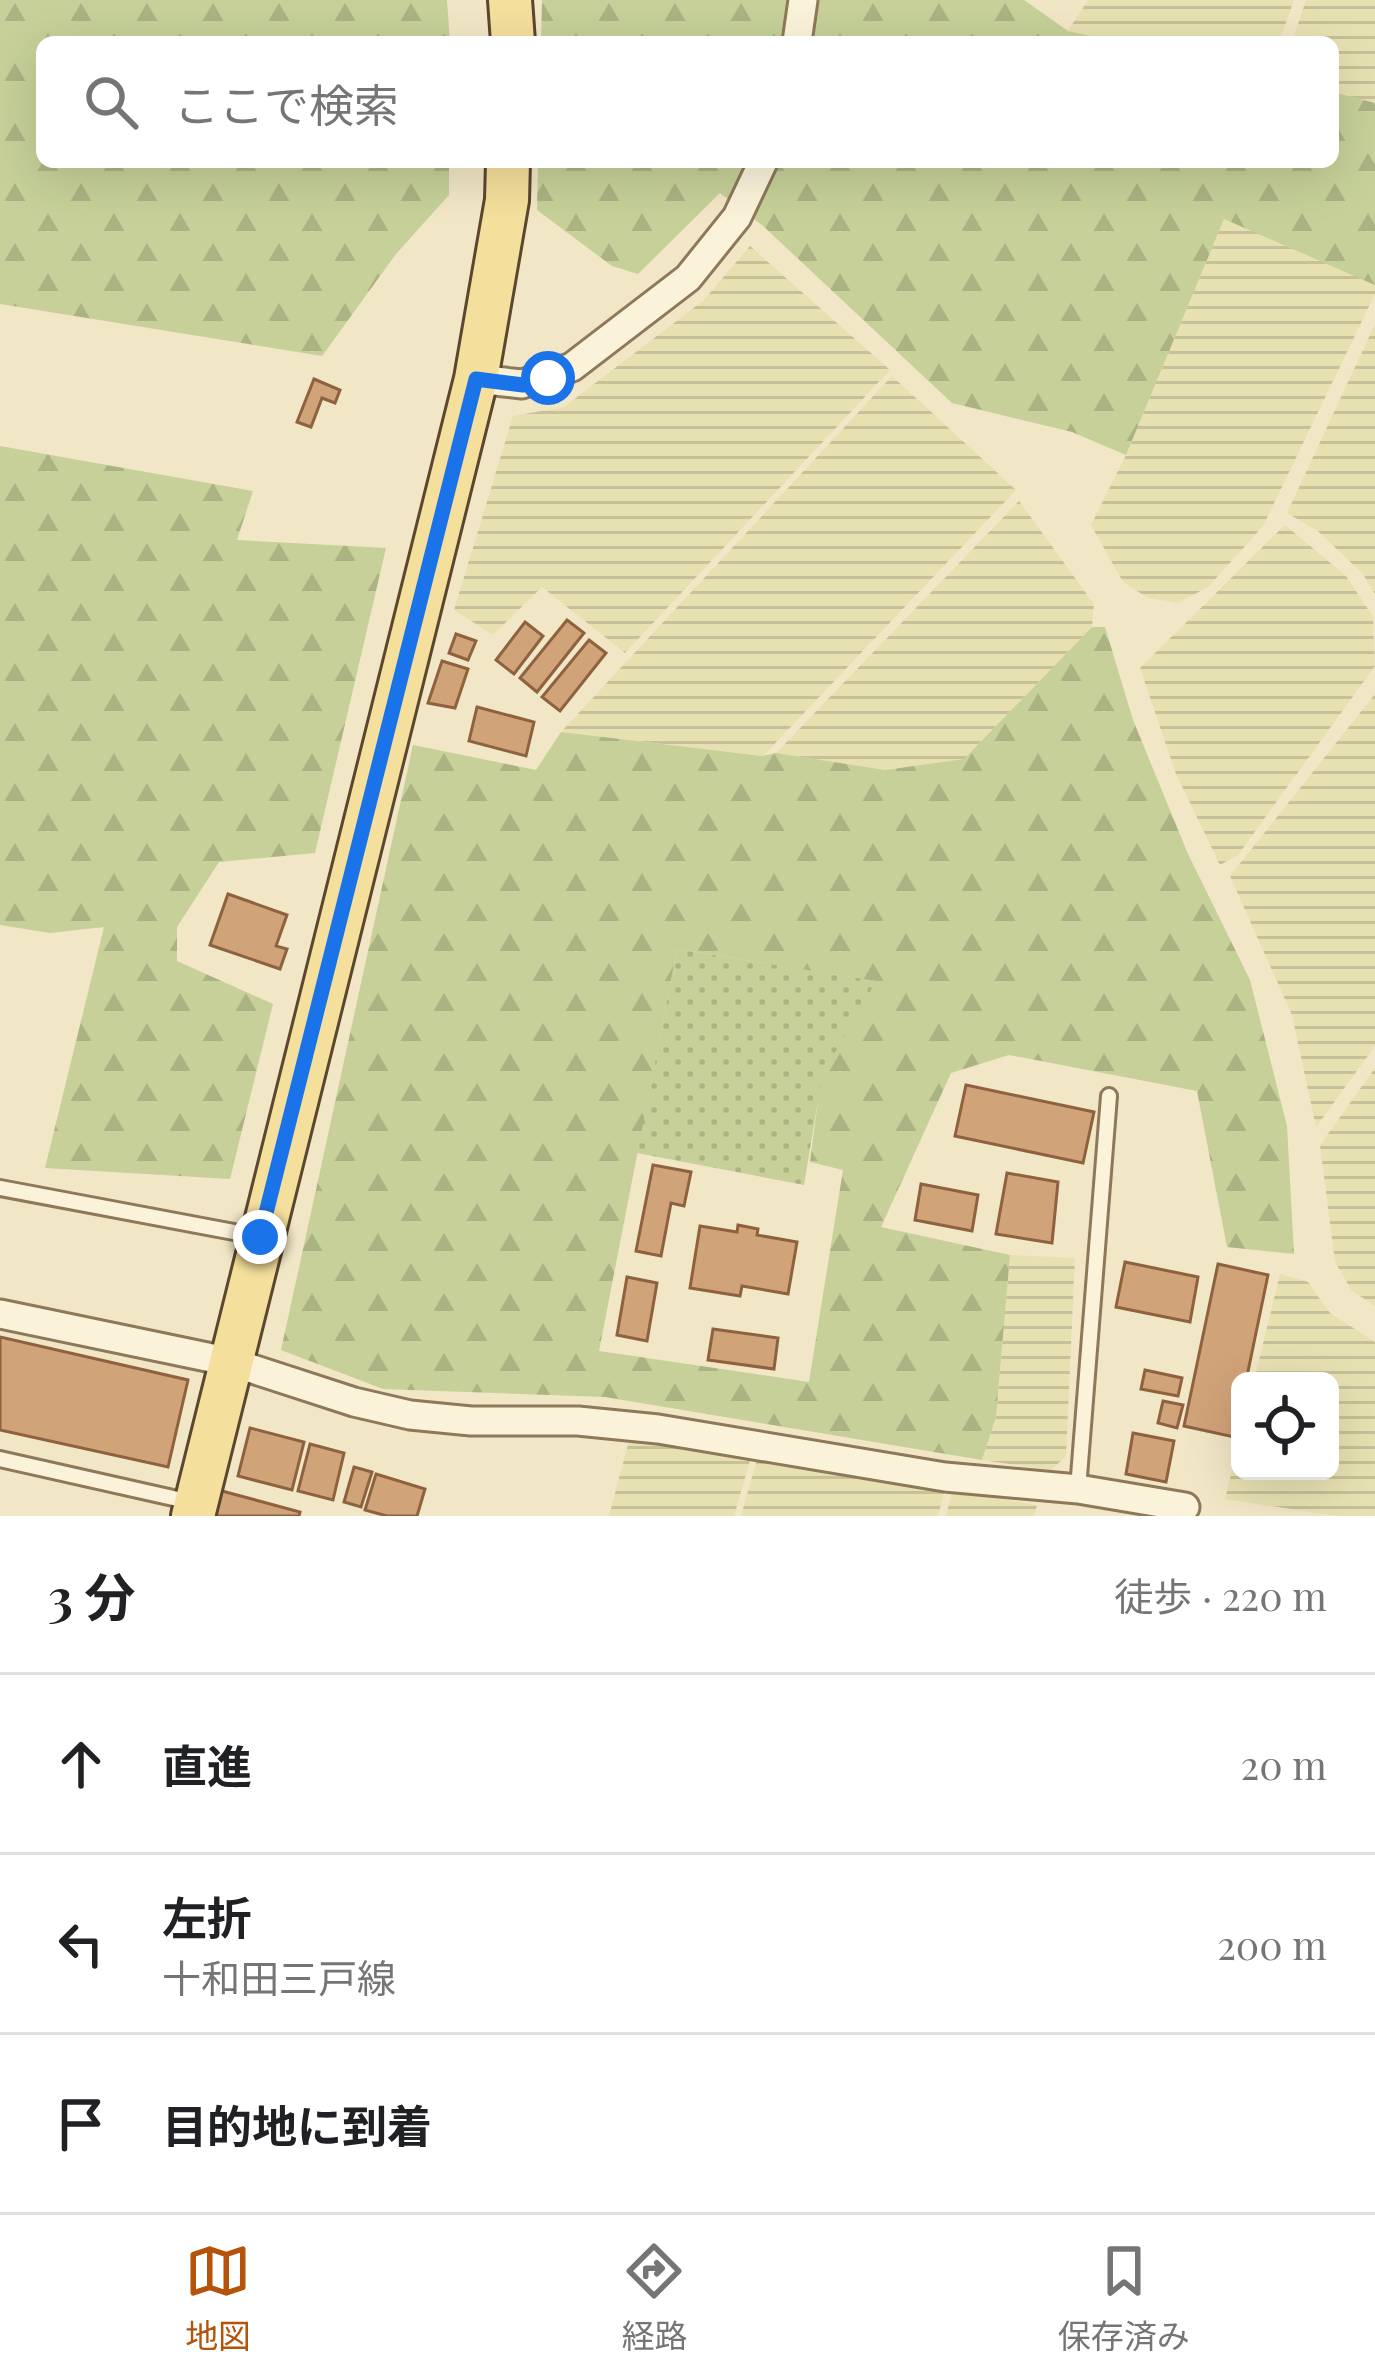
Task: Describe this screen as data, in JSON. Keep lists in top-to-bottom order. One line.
{"page":{"search":"ここで検索","heading":["3 分","徒歩 · 220 m"],"list":[["直進","20 m"],["左折","十和田三戸線","200 m"],"目的地に到着"],"nav":["地図","経路","保存済み"]}}
